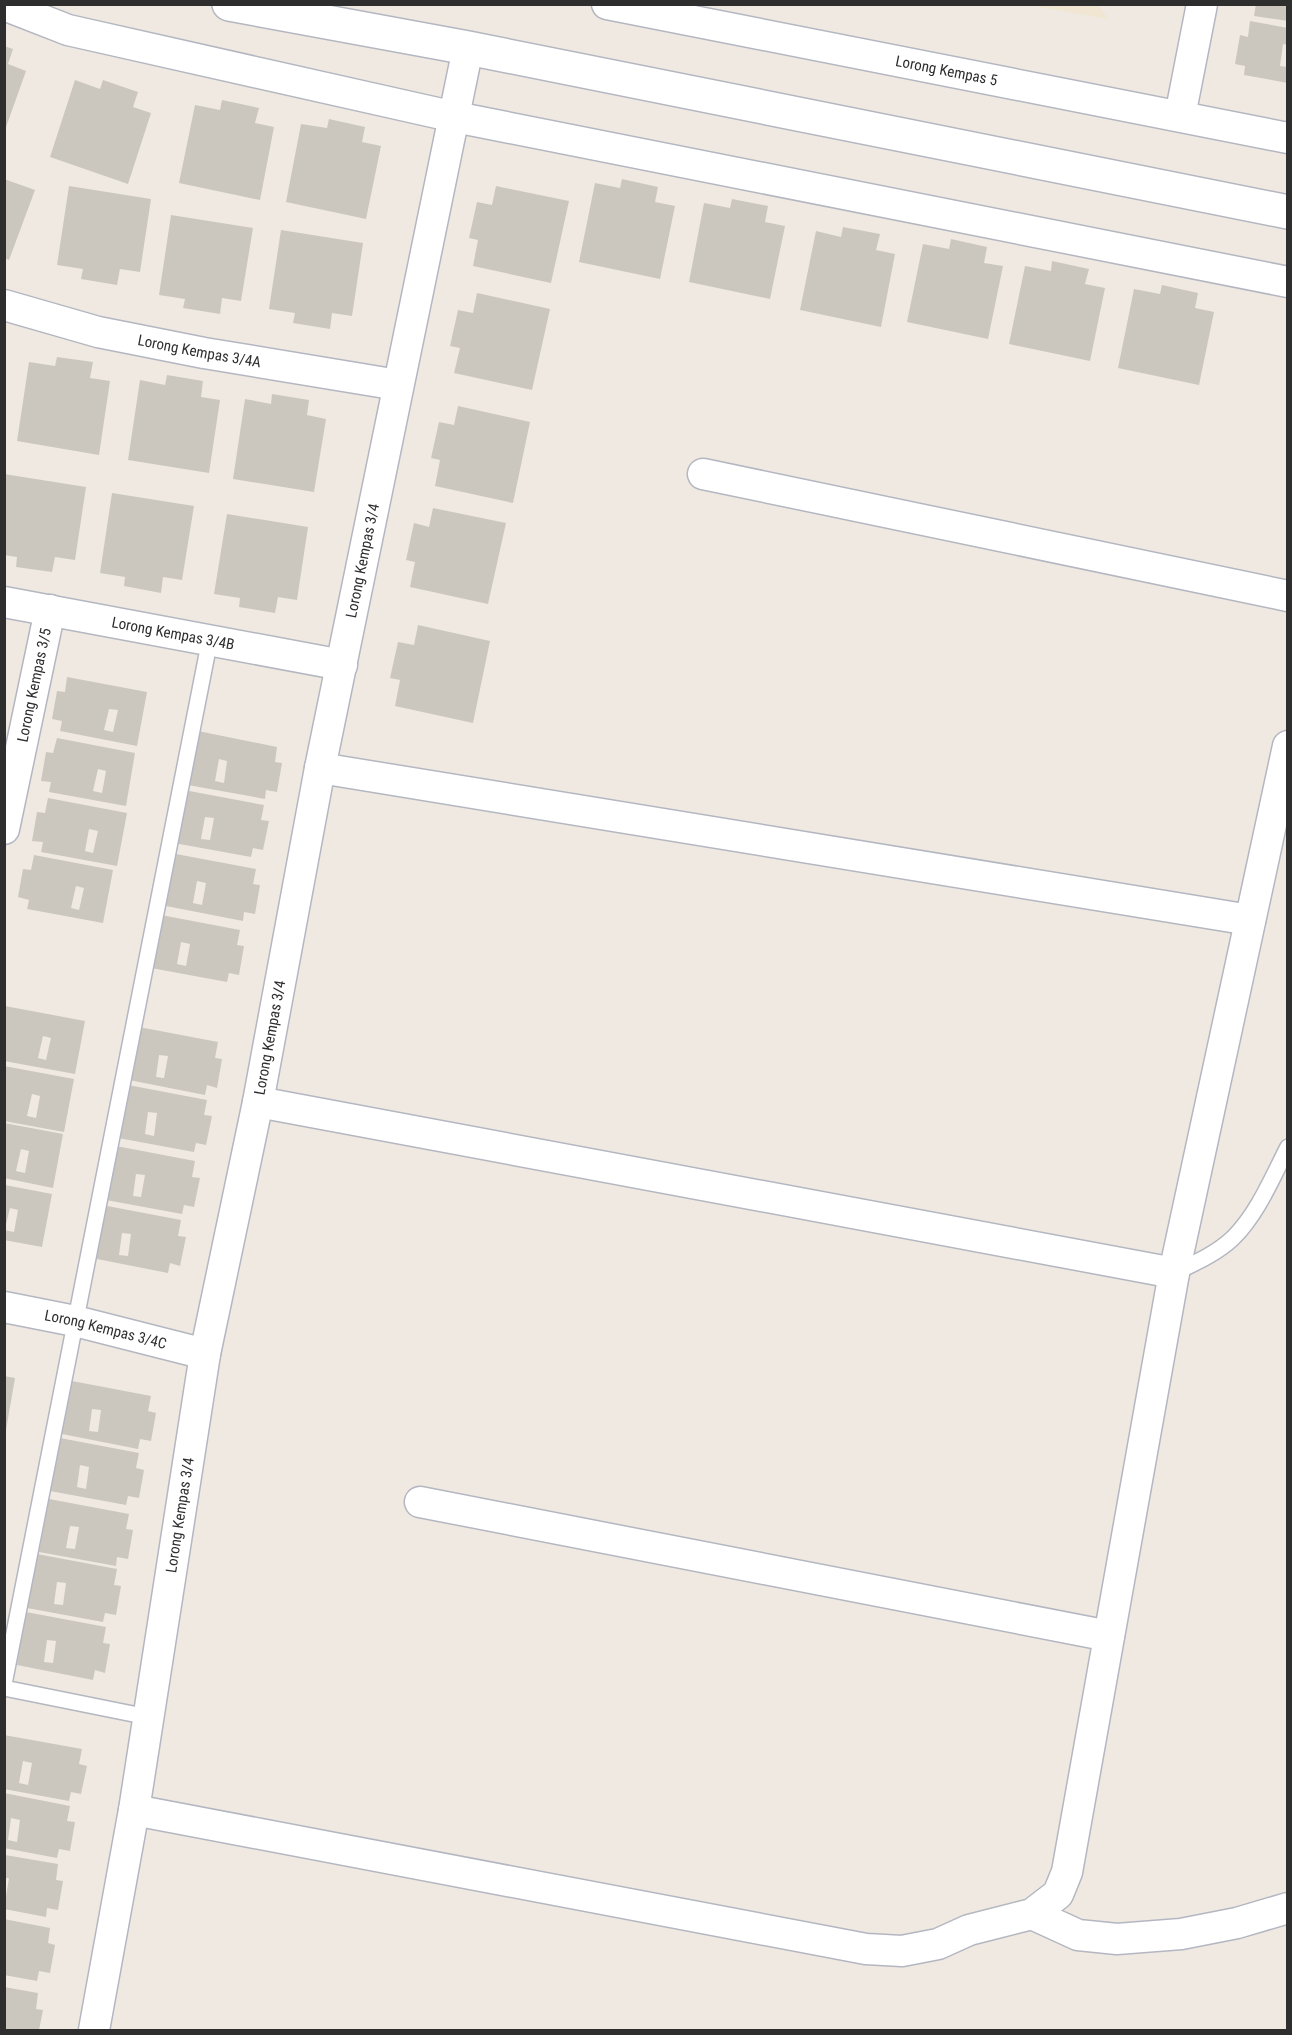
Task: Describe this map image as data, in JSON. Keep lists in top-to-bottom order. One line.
{"streets":{"street":["Lorong Kempas 5","Lorong Kempas 3/4A","Lorong Kempas 3/4","Lorong Kempas 3/4B","Lorong Kempas 3/5","Lorong Kempas 3/4C"]},"crossings":[["Lorong Kempas 3/4A","Lorong Kempas 3/4"],["Lorong Kempas 3/4","Lorong Kempas 3/4B"],["Lorong Kempas 3/4","Lorong Kempas 3/4C"],["Lorong Kempas 3/4B","Lorong Kempas 3/5"]]}
